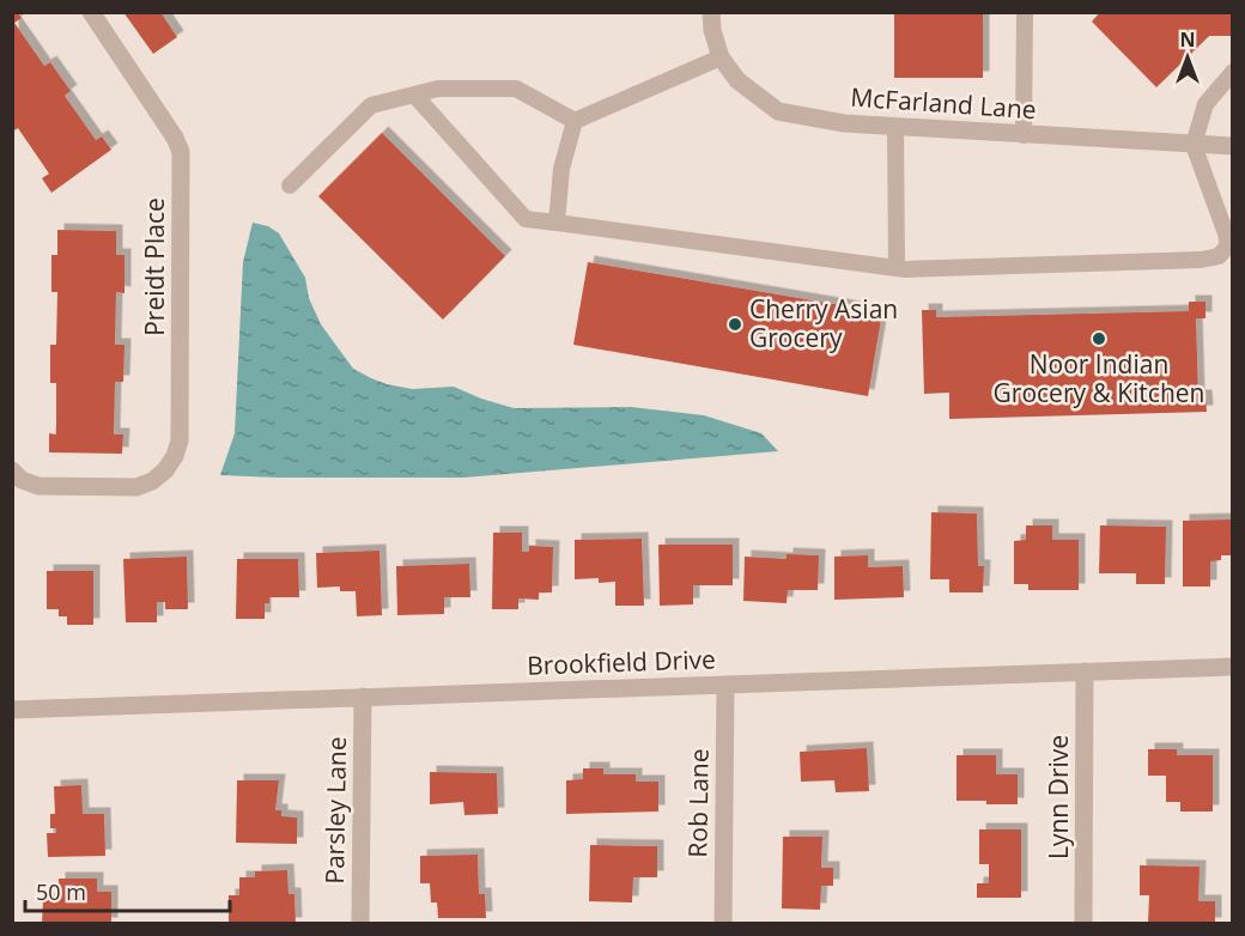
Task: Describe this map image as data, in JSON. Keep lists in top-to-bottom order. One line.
{"streets":{"street":["McFarland Lane","Preidt Place","Brookfield Drive","Lynn Drive","Rob Lane","Parsley Lane"]},"crossings":[["Brookfield Drive","Lynn Drive"],["Brookfield Drive","Rob Lane"],["Brookfield Drive","Parsley Lane"]],"places":["Cherry Asian Grocery","Noor Indian Grocery & Kitchen"],"scale_bar":"50 m","north":"top"}
